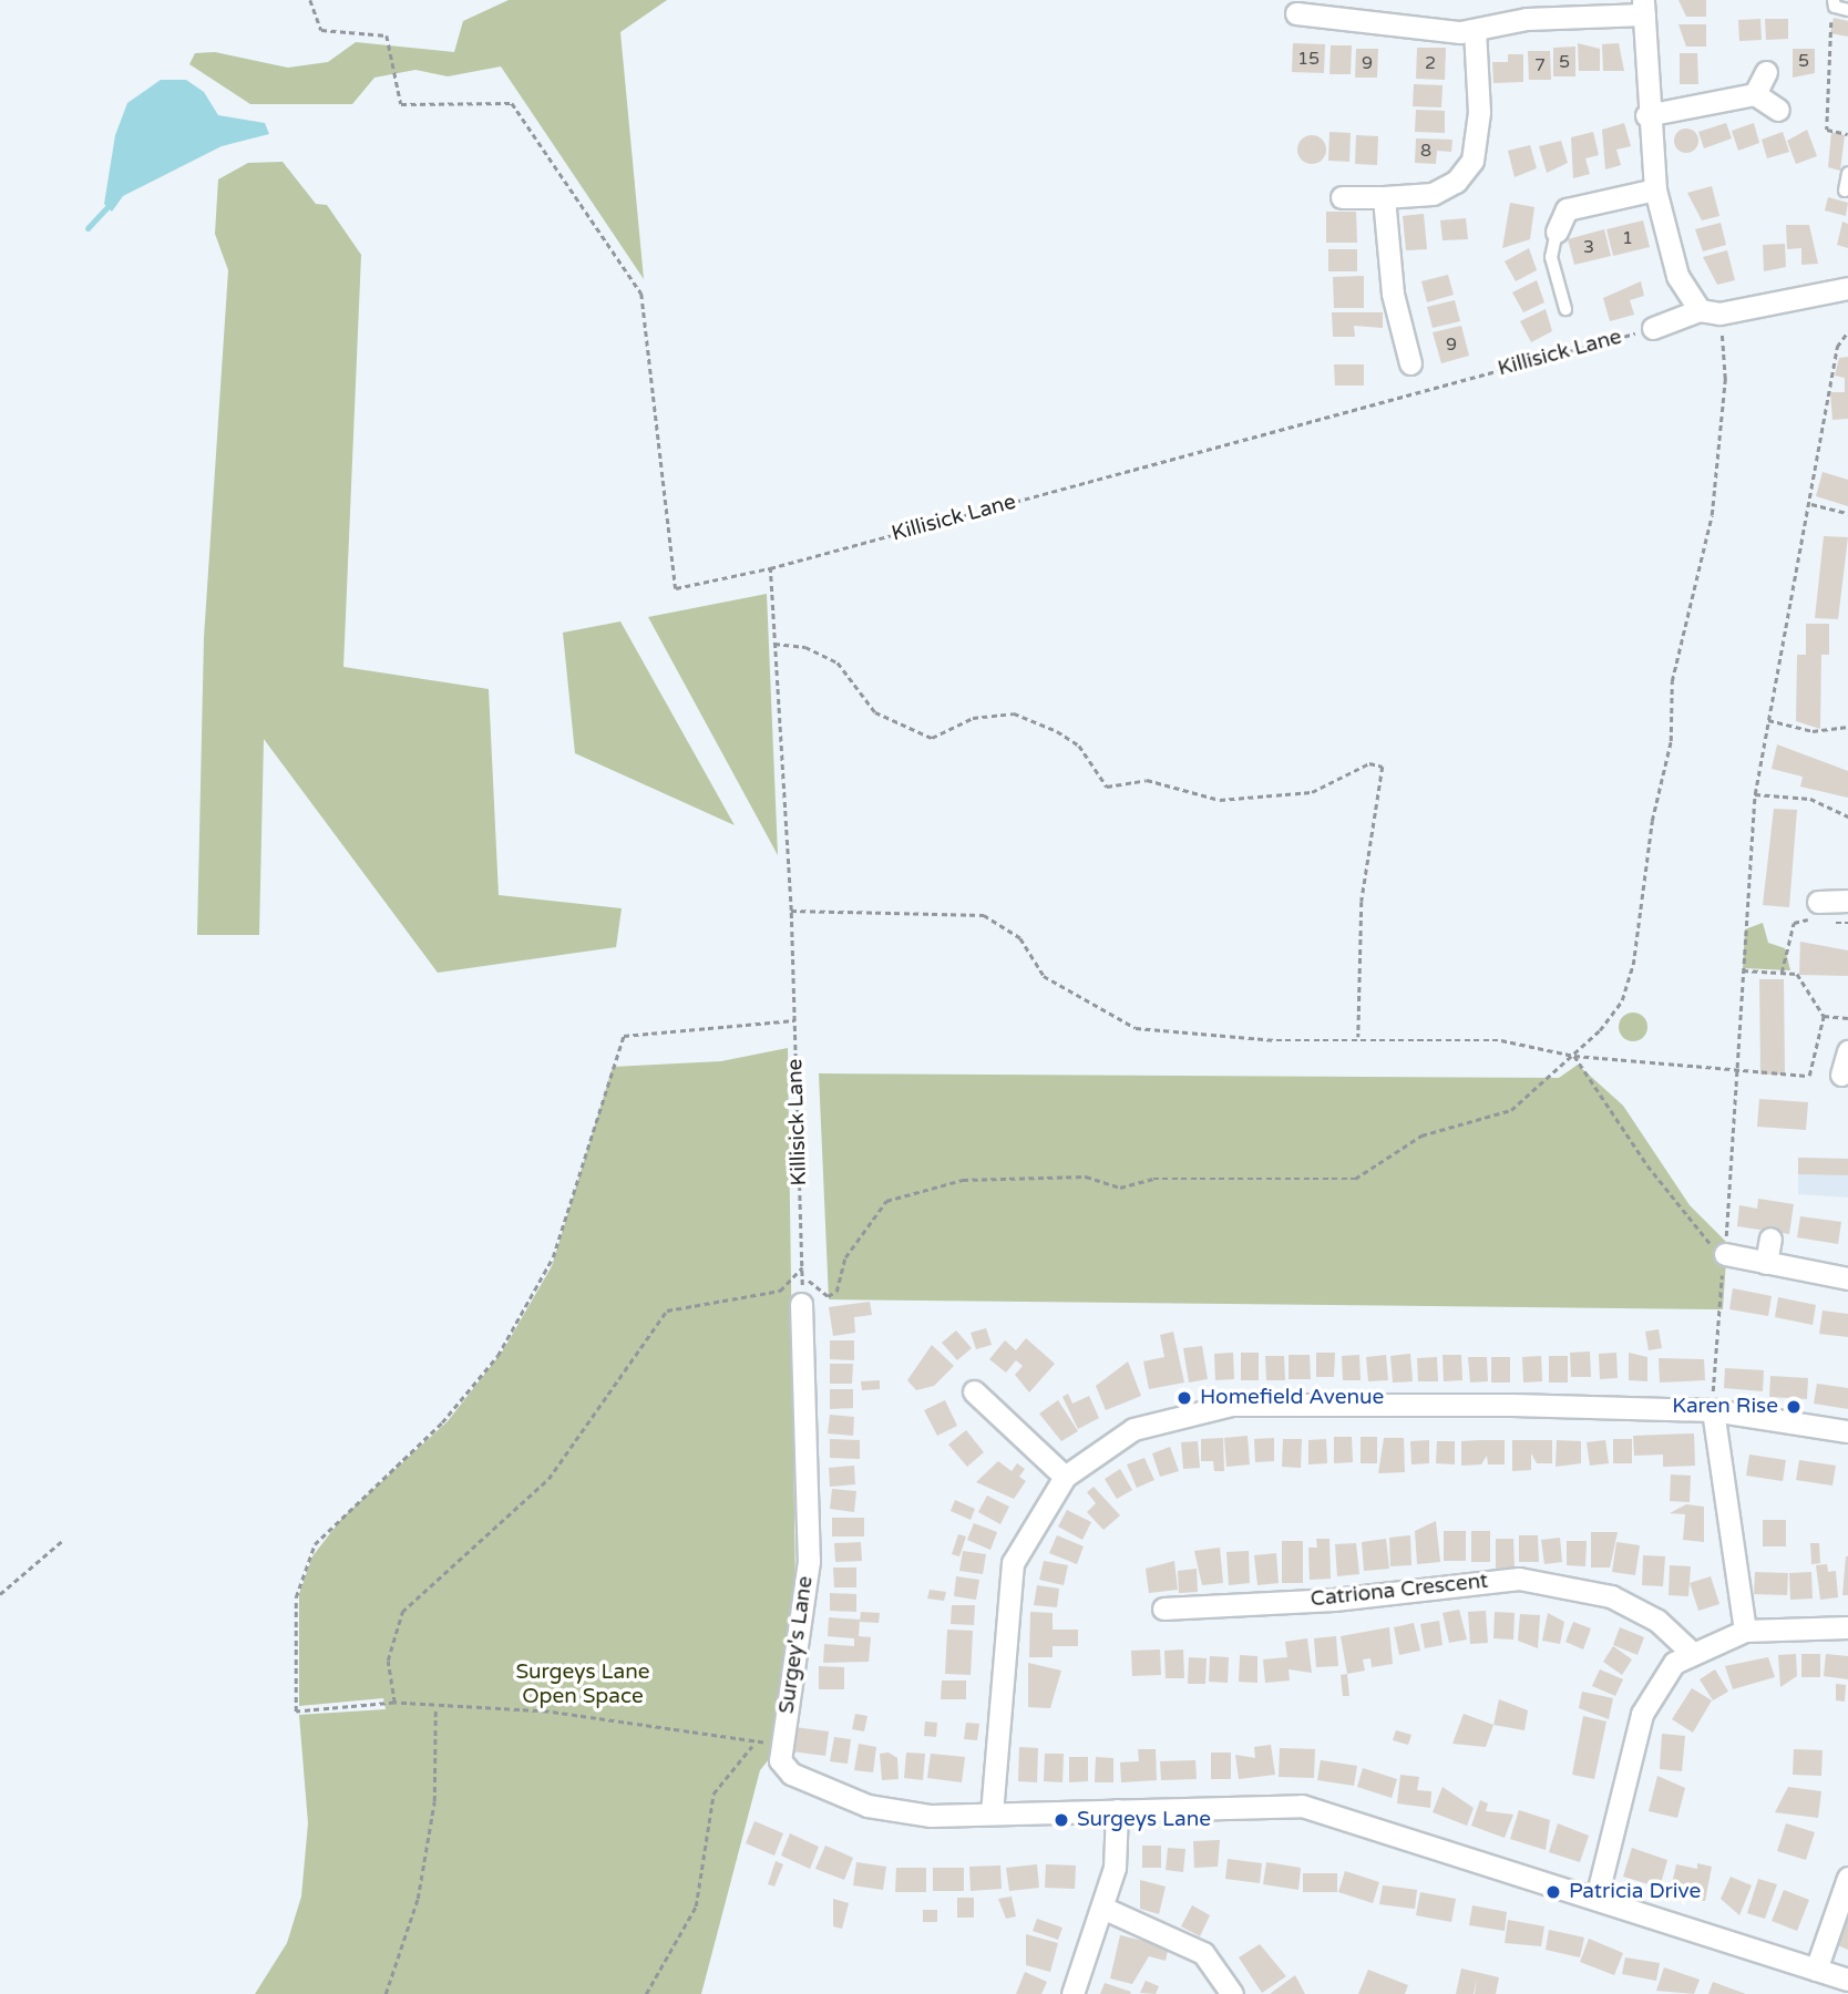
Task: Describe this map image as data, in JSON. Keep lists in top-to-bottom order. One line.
{"streets":{"street":["Catriona Crescent","Surgey's Lane"],"path":["Killisick Lane"]},"crossings":[["Killisick Lane","Surgey's Lane"]],"parks":["Surgeys Lane Open Space"],"places":["Homefield Avenue","Karen Rise","Surgeys Lane","Patricia Drive"],"house_numbers":["15","5","5","9","2","7","8","1","3","9"]}
